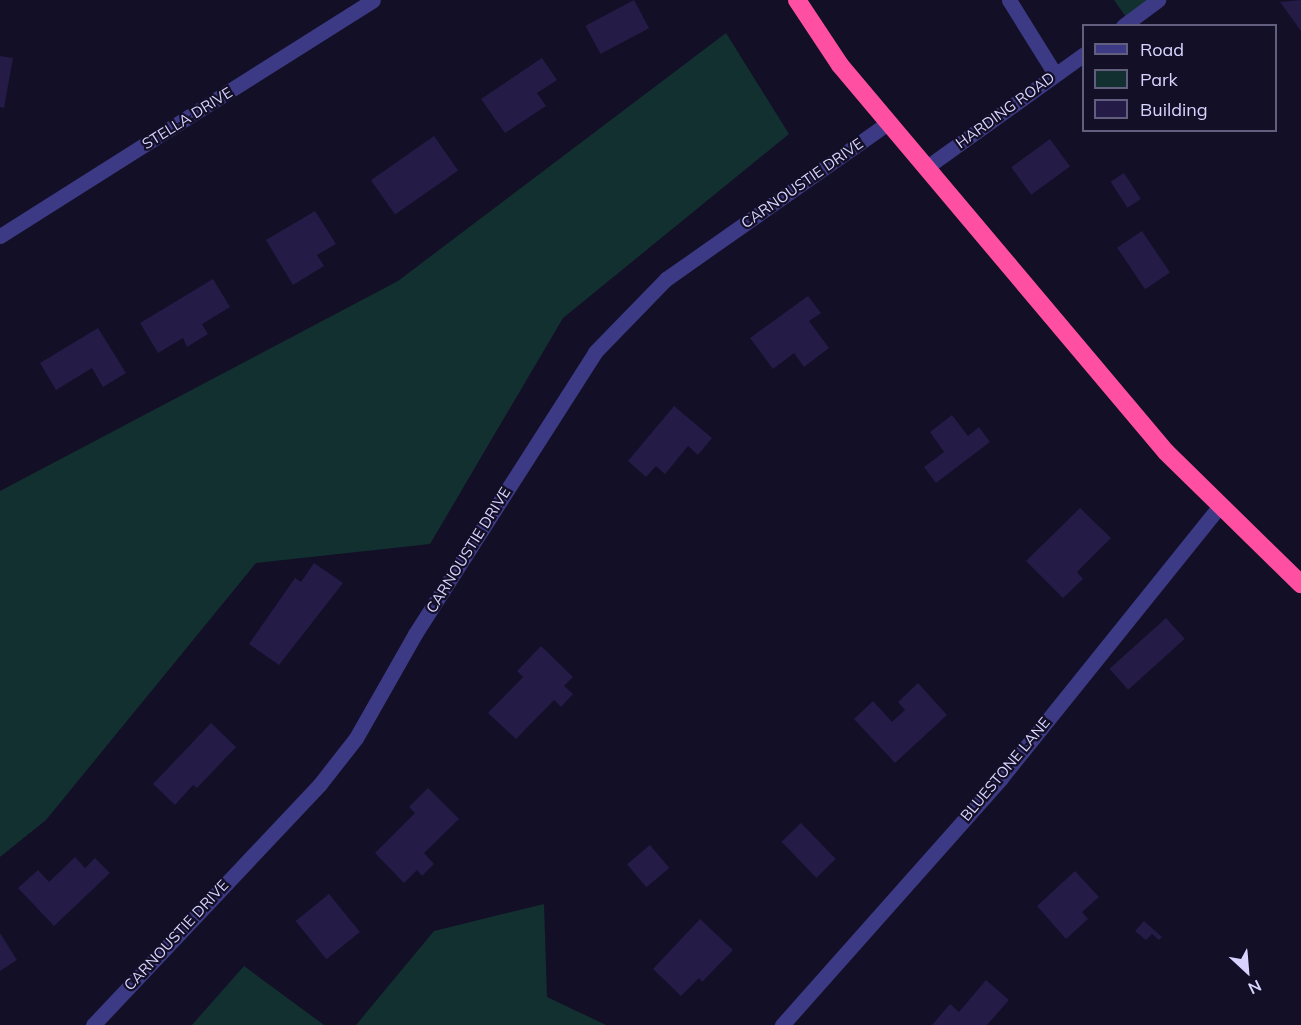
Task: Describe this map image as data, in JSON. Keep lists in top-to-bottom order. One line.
{"streets":{"street":["HARDING ROAD","STELLA DRIVE","CARNOUSTIE DRIVE","BLUESTONE LANE"]},"legend":["Road","Park","Building"],"north":"bottom right"}
